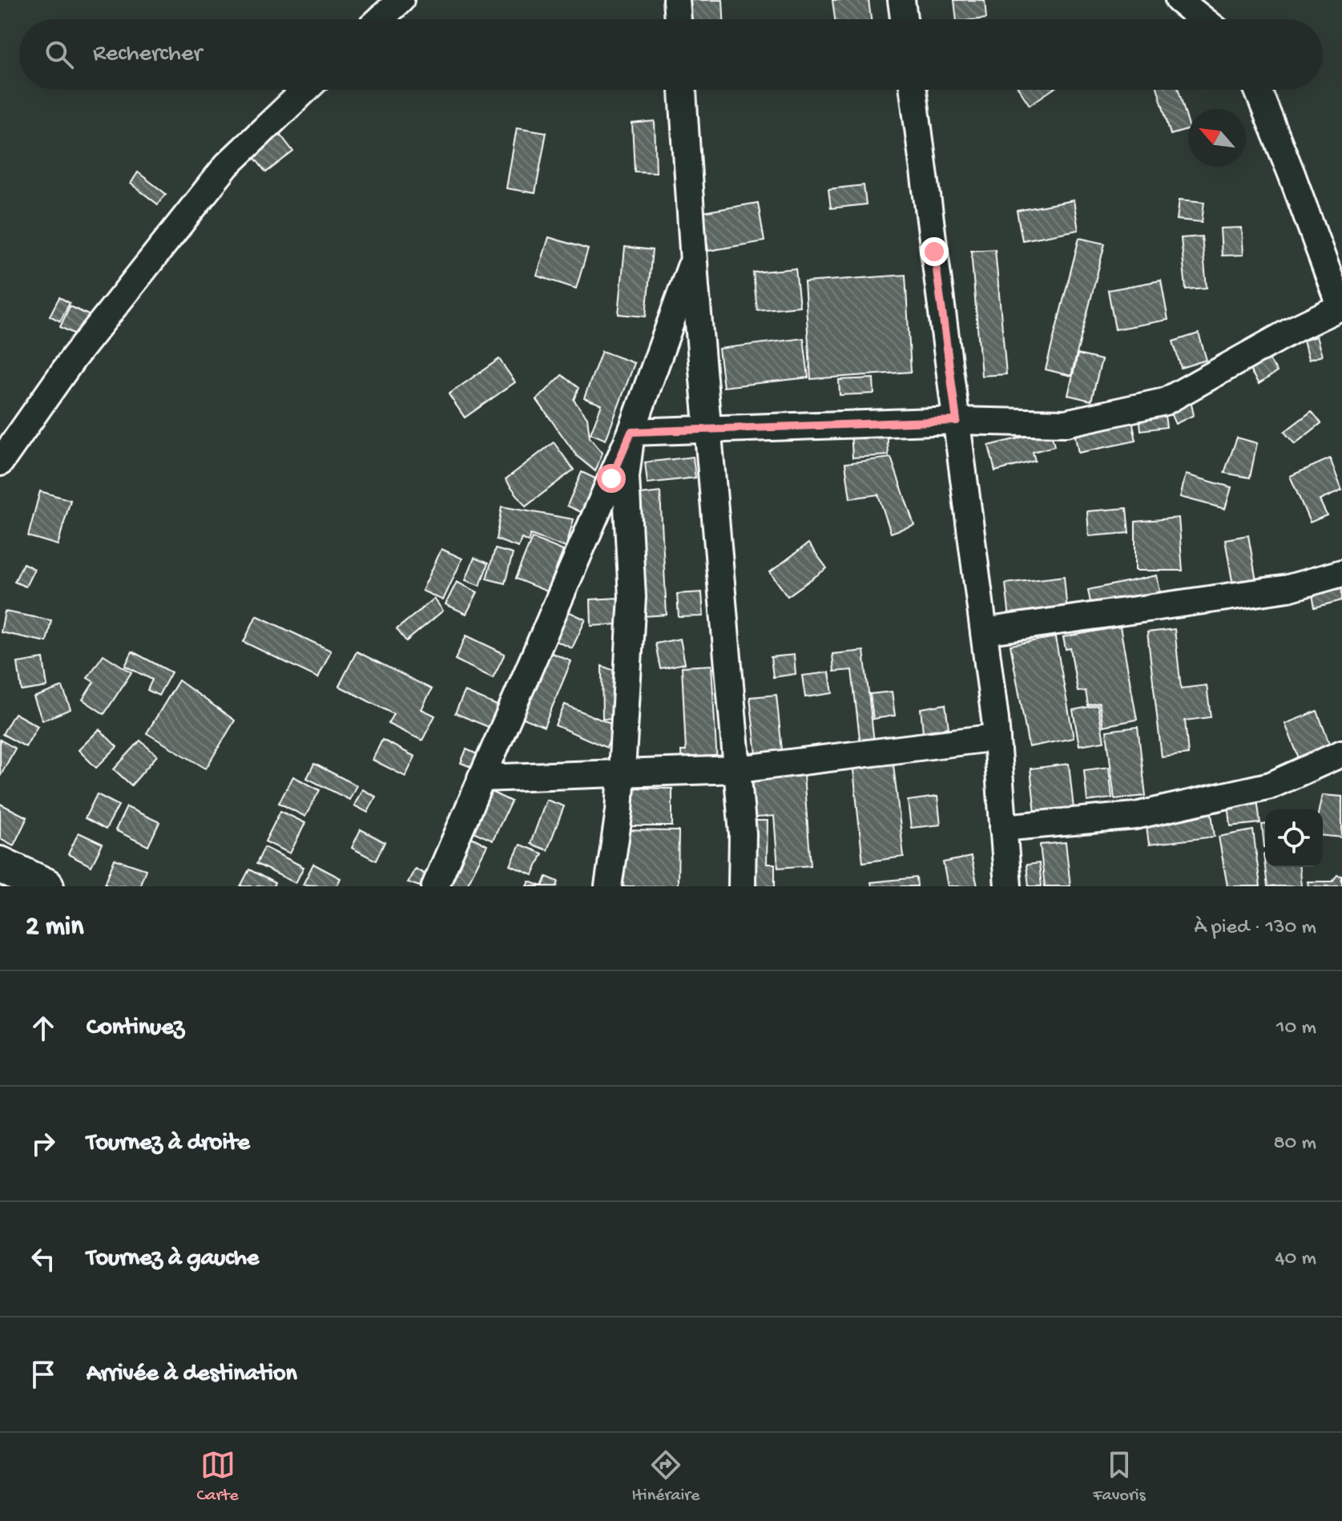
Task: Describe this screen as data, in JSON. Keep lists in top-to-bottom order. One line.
{"north":"top left","page":{"search":"Rechercher","heading":["2 min","À pied · 130 m"],"list":[["Continuez","10 m"],["Tournez à droite","80 m"],["Tournez à gauche","40 m"],"Arrivée à destination"],"nav":["Carte","Itinéraire","Favoris"]}}
